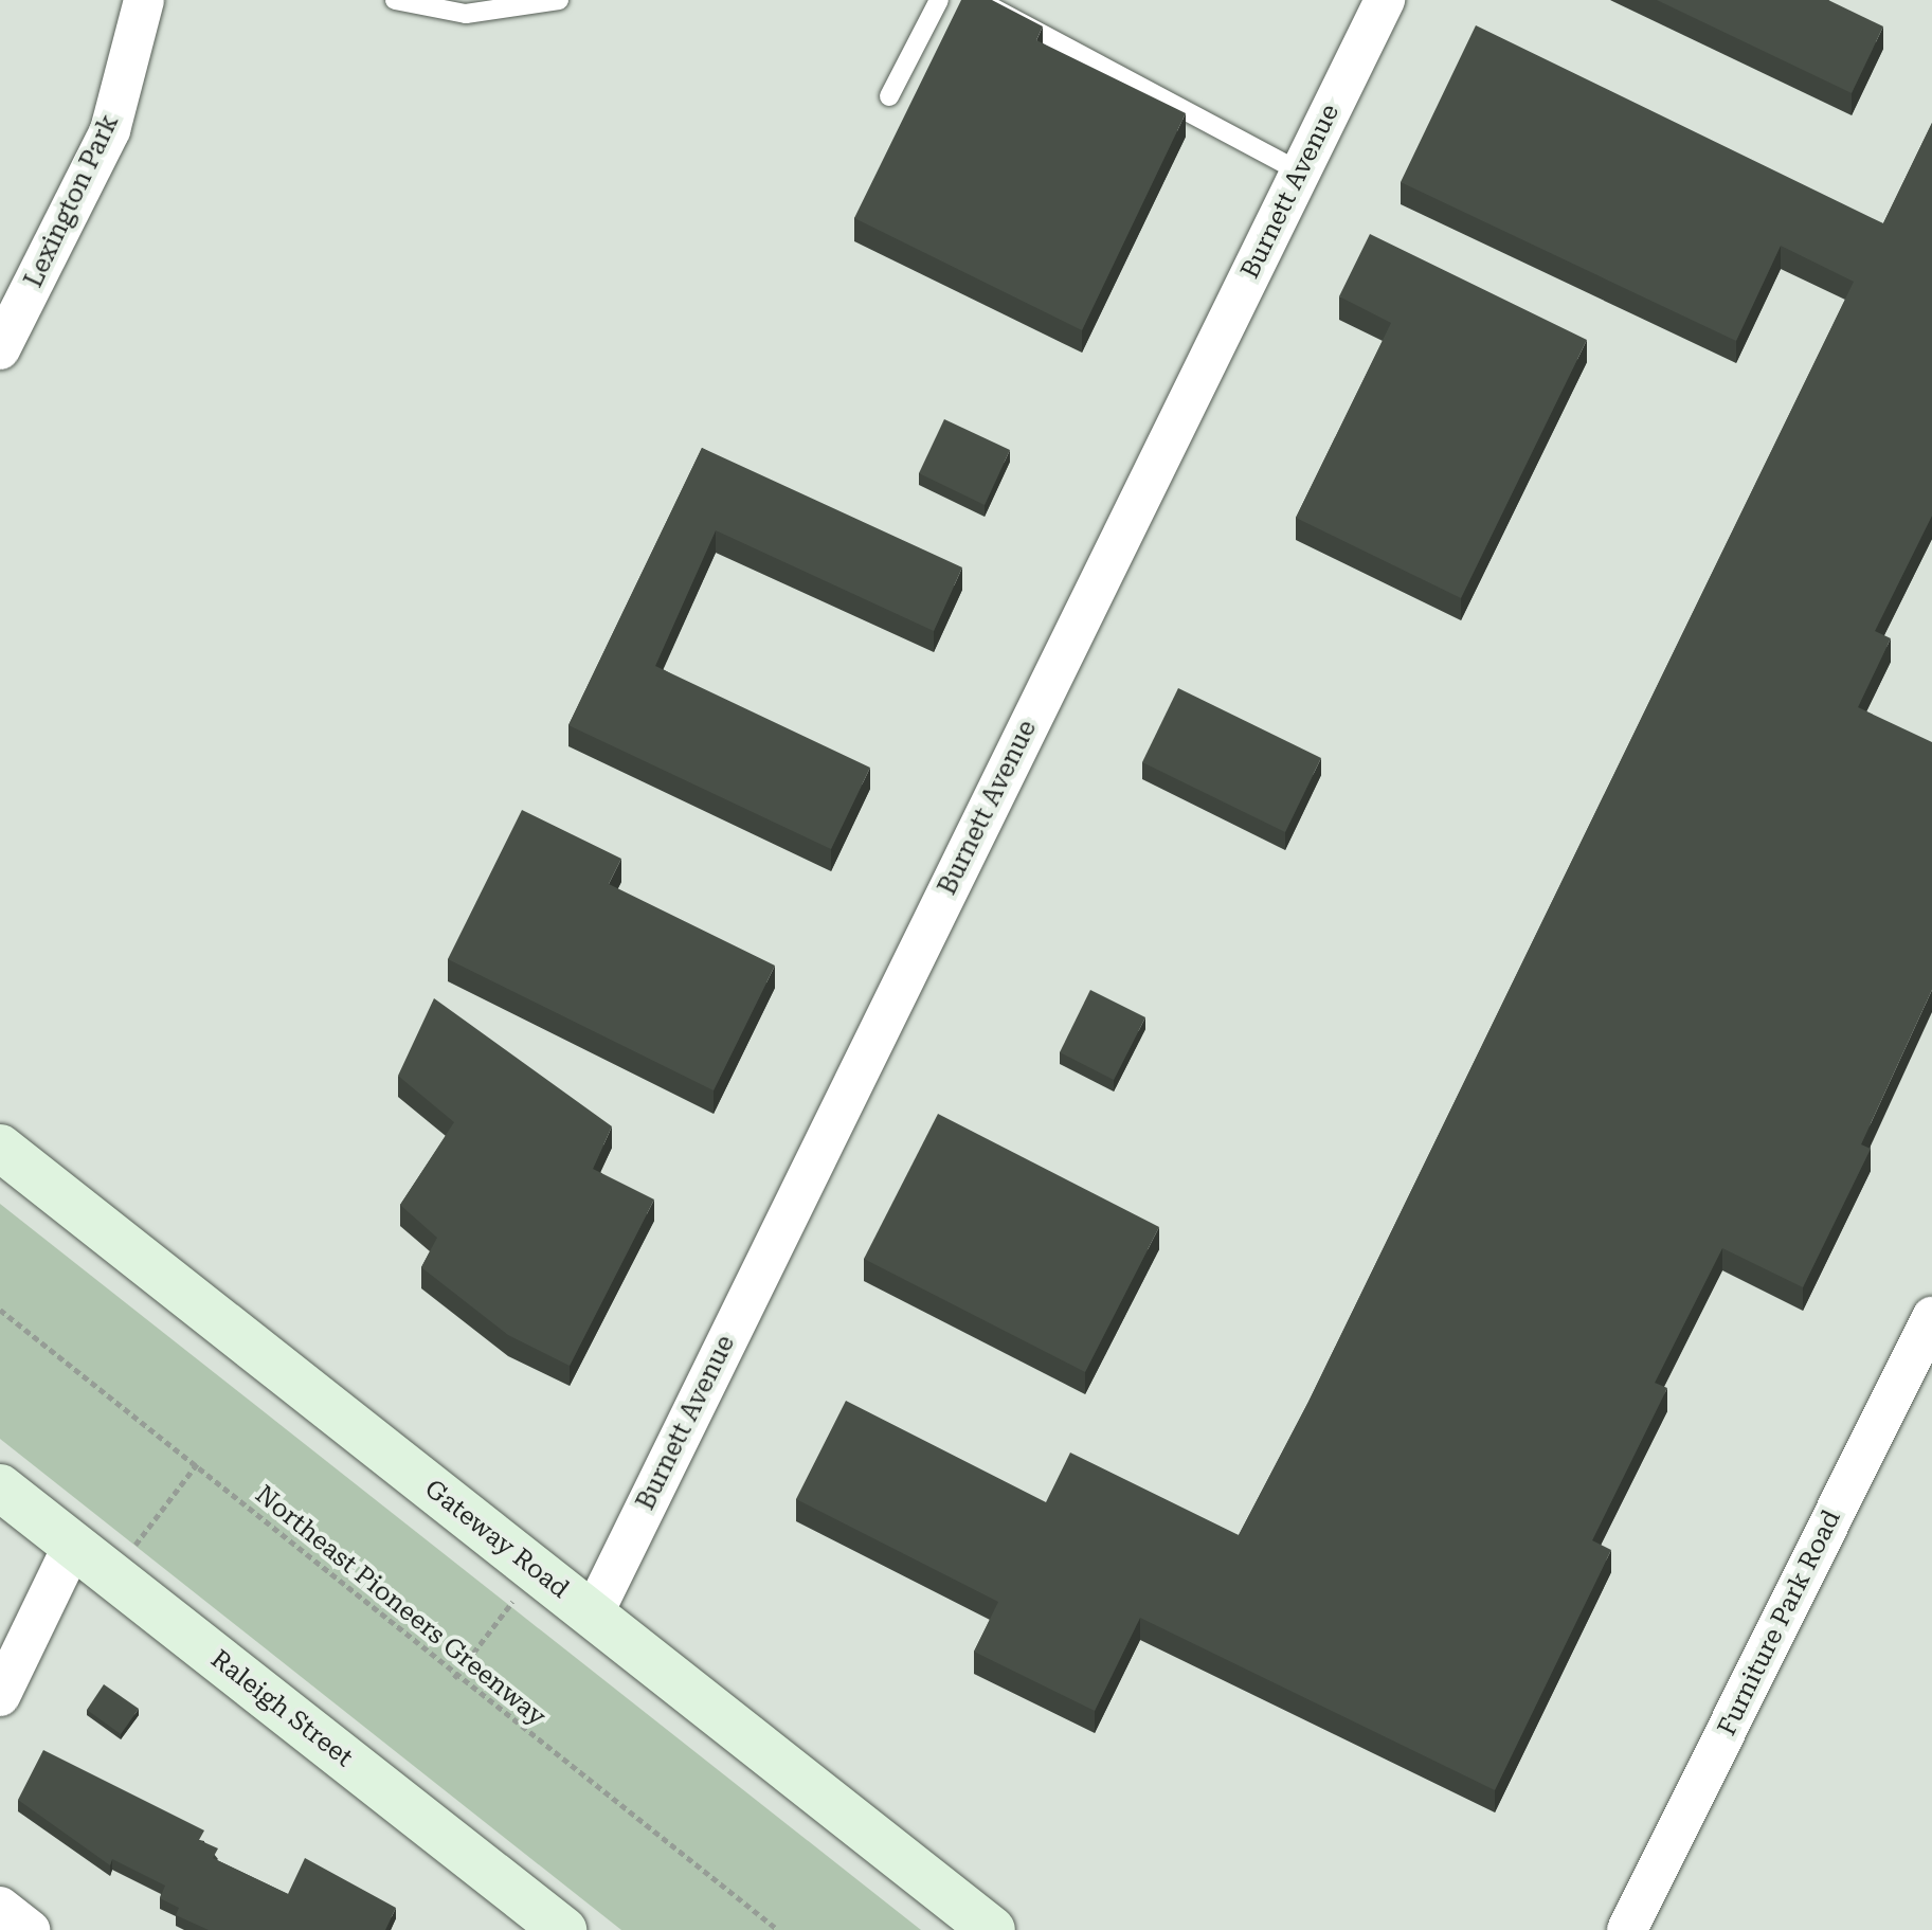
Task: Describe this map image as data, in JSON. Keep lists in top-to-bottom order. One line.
{"streets":{"main road":["Gateway Road","Raleigh Street"],"street":["Burnett Avenue","Lexington Park","Furniture Park Road"],"path":["Northeast Pioneers Greenway"]},"crossings":[["Burnett Avenue","Gateway Road"]]}
